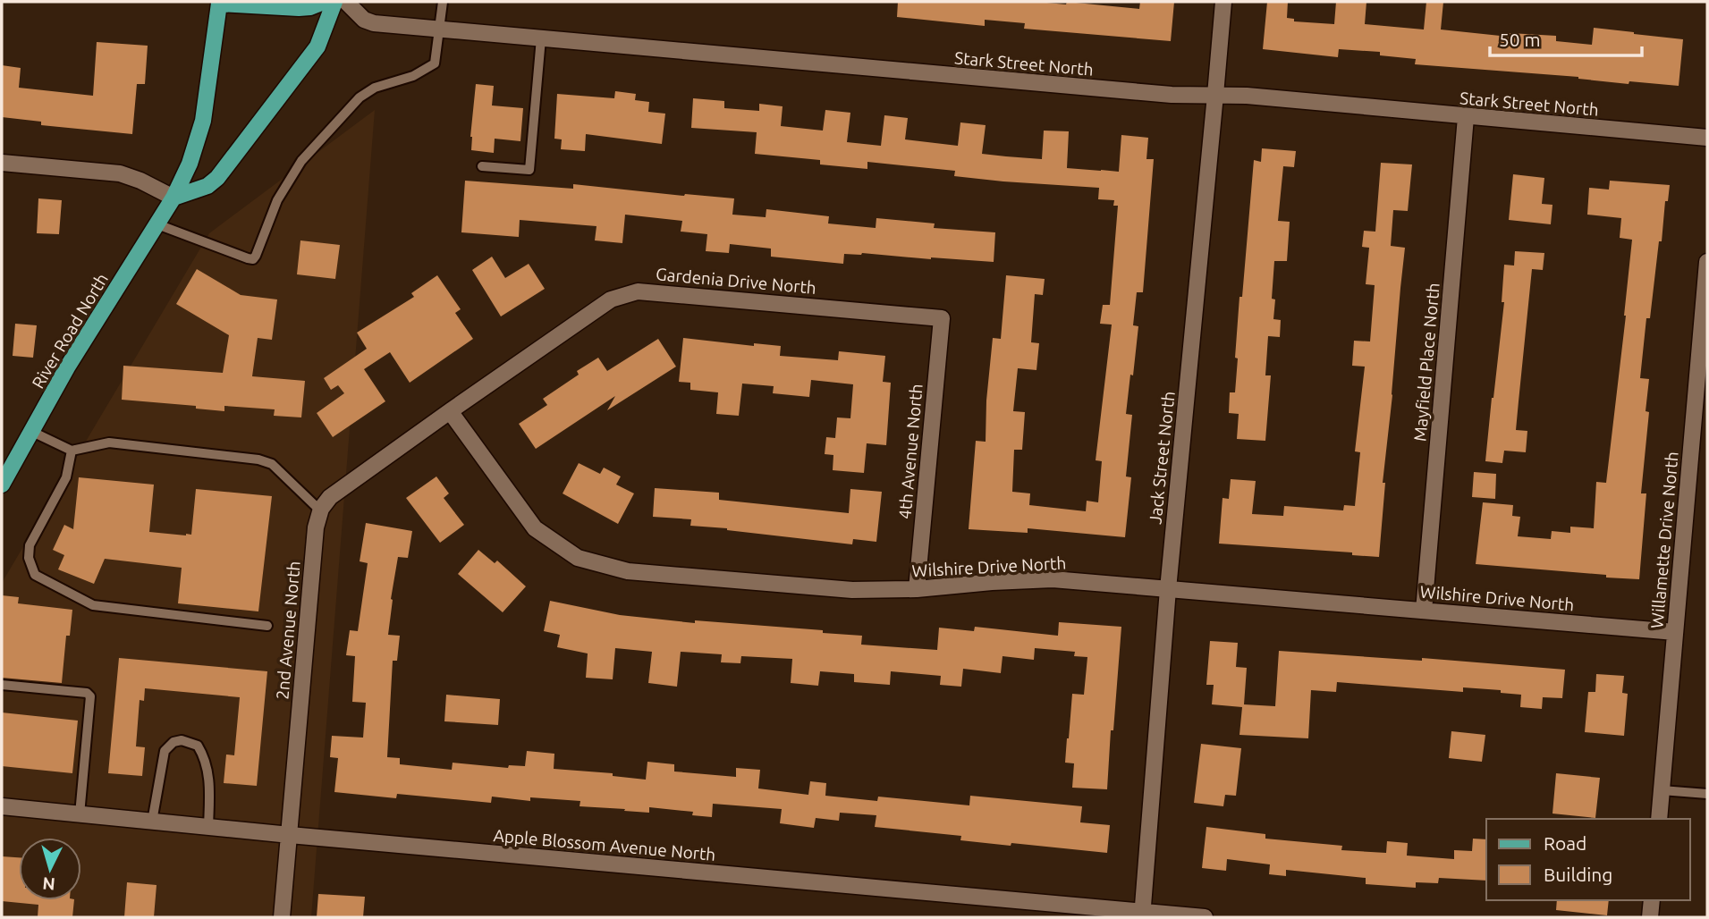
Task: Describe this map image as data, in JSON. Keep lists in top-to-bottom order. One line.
{"streets":{"main road":["River Road North"],"street":["Stark Street North","Gardenia Drive North","Mayfield Place North","4th Avenue North","Jack Street North","Willamette Drive North","Wilshire Drive North","2nd Avenue North","Apple Blossom Avenue North"]},"crossings":[["Stark Street North","Mayfield Place North"],["Stark Street North","Jack Street North"],["Gardenia Drive North","4th Avenue North"],["Gardenia Drive North","Wilshire Drive North"],["Mayfield Place North","Wilshire Drive North"],["4th Avenue North","Wilshire Drive North"],["Jack Street North","Wilshire Drive North"],["Jack Street North","Apple Blossom Avenue North"],["Willamette Drive North","Wilshire Drive North"],["2nd Avenue North","Apple Blossom Avenue North"]],"legend":["Road","Building"],"scale_bar":"50 m","north":"bottom"}
